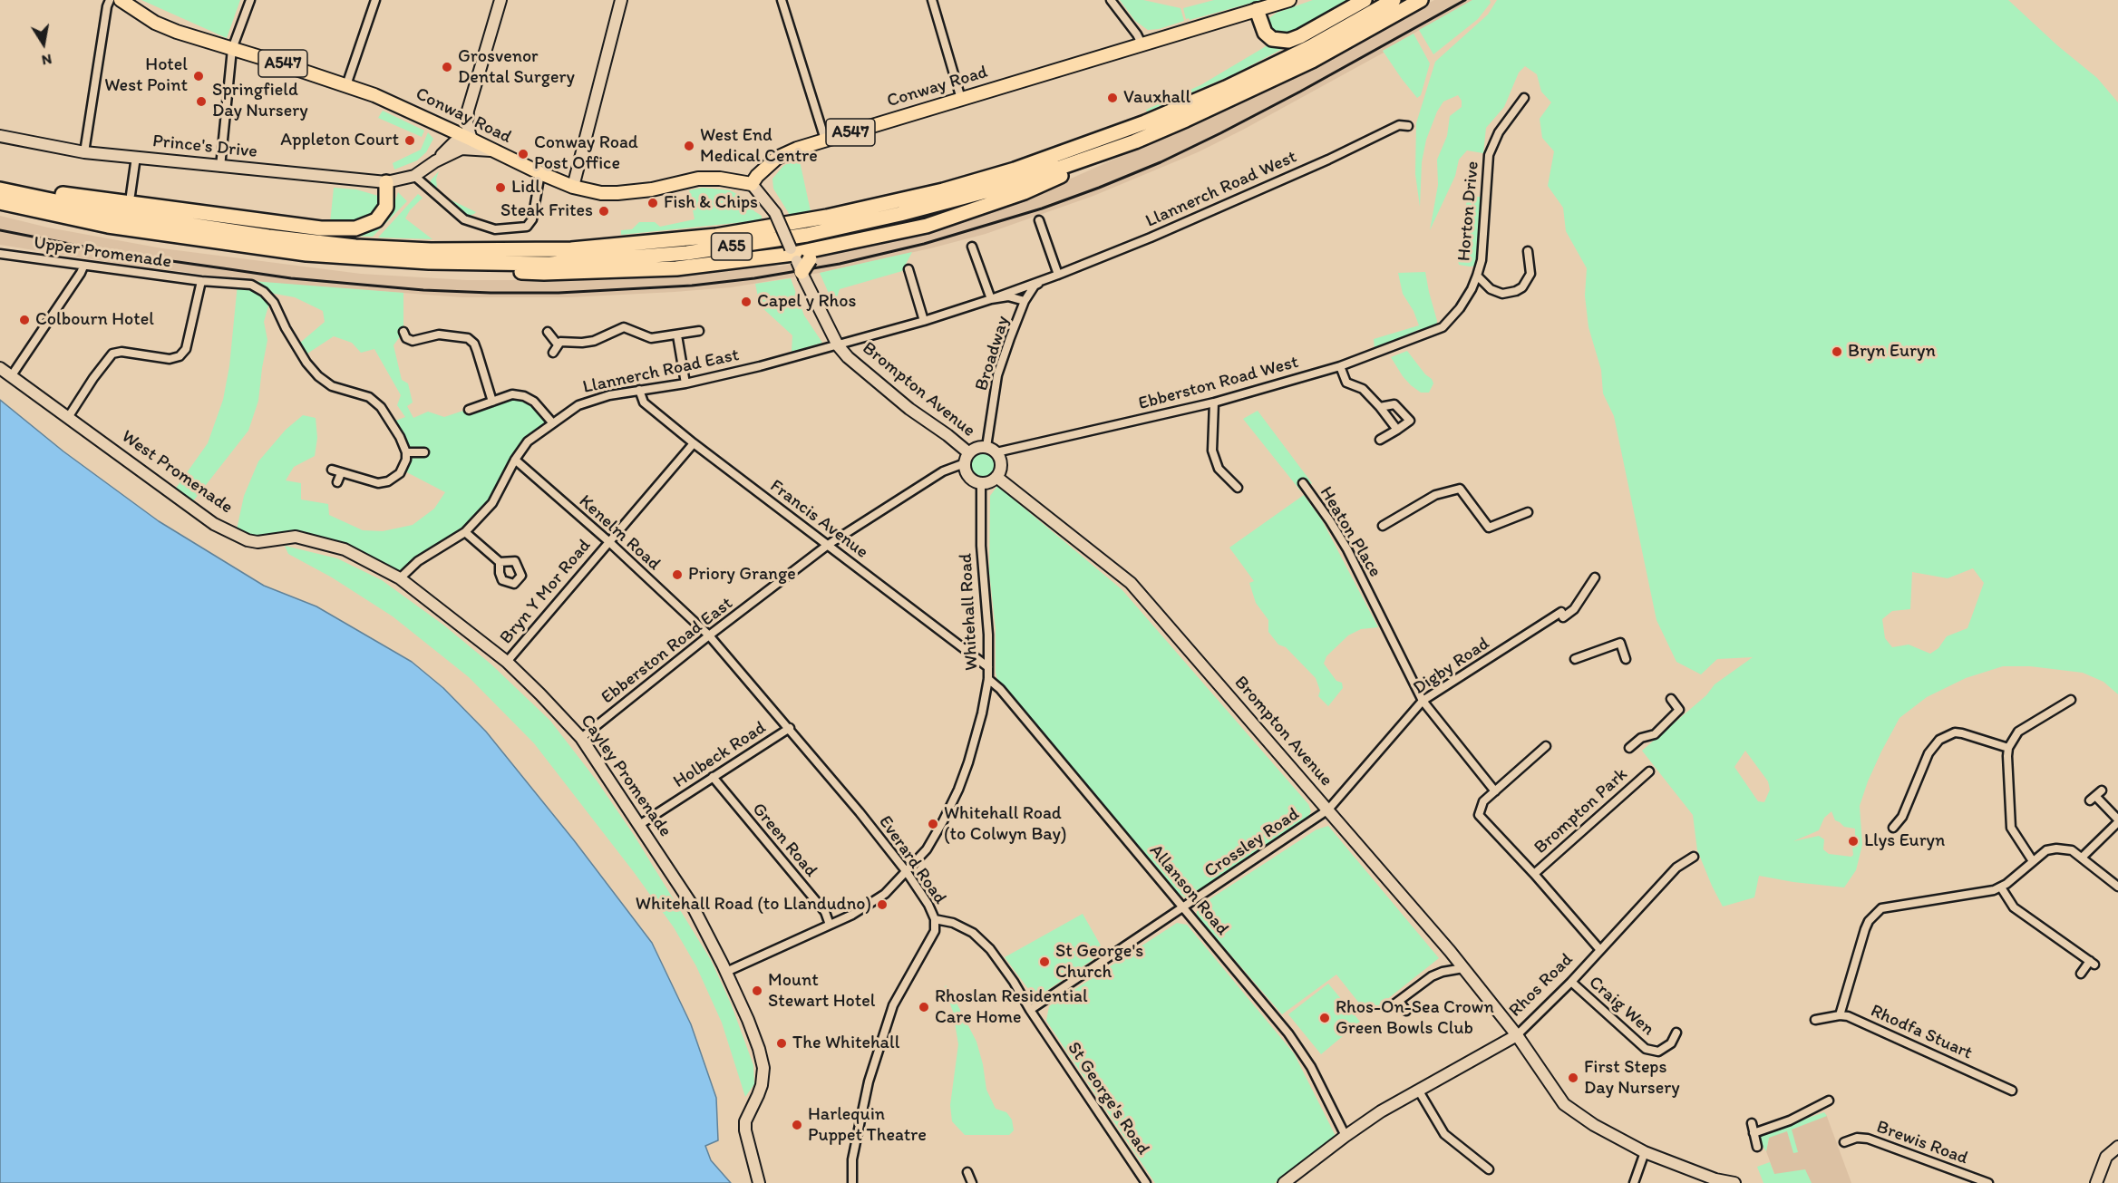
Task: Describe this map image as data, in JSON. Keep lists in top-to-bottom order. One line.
{"streets":{"highway":["A55"],"main road":["A547","Conway Road","Prince's Drive","Brompton Avenue","West Promenade","Cayley Promenade","Rhos Road"],"street":["Llannerch Road West","Horton Drive","Upper Promenade","Broadway","Llannerch Road East","Ebberston Road West","Francis Avenue","Heaton Place","Kenelm Road","Bryn Y Mor Road","Whitehall Road","Ebberston Road East","Digby Road","Holbeck Road","Brompton Park","Green Road","Crossley Road","Everard Road","Allanson Road","Craig Wen","Rhodfa Stuart","St George's Road","Brewis Road"]},"crossings":[["Conway Road","Prince's Drive"],["Conway Road","Brompton Avenue"],["Llannerch Road West","Broadway"],["Llannerch Road West","Llannerch Road East"],["Llannerch Road West","Brompton Avenue"],["Horton Drive","Ebberston Road West"],["Broadway","Ebberston Road West"],["Broadway","Brompton Avenue"],["Broadway","Whitehall Road"],["Broadway","Ebberston Road East"],["Llannerch Road East","Brompton Avenue"],["Llannerch Road East","Francis Avenue"],["Llannerch Road East","Kenelm Road"],["Llannerch Road East","Cayley Promenade"],["Ebberston Road West","Brompton Avenue"],["Ebberston Road West","Whitehall Road"],["Ebberston Road West","Ebberston Road East"],["Brompton Avenue","Whitehall Road"],["Brompton Avenue","Ebberston Road East"],["Brompton Avenue","Digby Road"],["Brompton Avenue","Crossley Road"],["Brompton Avenue","Rhos Road"],["West Promenade","Cayley Promenade"],["Francis Avenue","Bryn Y Mor Road"],["Francis Avenue","Whitehall Road"],["Francis Avenue","Ebberston Road East"],["Heaton Place","Digby Road"],["Heaton Place","Brompton Park"],["Kenelm Road","Bryn Y Mor Road"],["Kenelm Road","Ebberston Road East"],["Kenelm Road","Holbeck Road"],["Kenelm Road","Everard Road"],["Bryn Y Mor Road","Cayley Promenade"],["Whitehall Road","Ebberston Road East"],["Whitehall Road","Cayley Promenade"],["Whitehall Road","Green Road"],["Whitehall Road","Everard Road"],["Whitehall Road","Allanson Road"],["Ebberston Road East","Cayley Promenade"],["Digby Road","Crossley Road"],["Holbeck Road","Cayley Promenade"],["Holbeck Road","Green Road"],["Holbeck Road","Everard Road"],["Brompton Park","Rhos Road"],["Crossley Road","Allanson Road"],["Crossley Road","St George's Road"],["Everard Road","St George's Road"],["Allanson Road","Rhos Road"],["Rhos Road","Craig Wen"]],"places":["Grosvenor Dental Surgery","Hotel West Point","Vauxhall","Springfield Day Nursery","Appleton Court","West End Medical Centre","Conway Road Post Office","Lidl","Fish & Chips","Steak Frites","Capel y Rhos","Colbourn Hotel","Bryn Euryn","Priory Grange","Whitehall Road (to Colwyn Bay)","Llys Euryn","Whitehall Road (to Llandudno)","St George's Church","Mount Stewart Hotel","Rhoslan Residential Care Home","Rhos-On-Sea Crown Green Bowls Club","The Whitehall","First Steps Day Nursery","Harlequin Puppet Theatre"],"north":"bottom"}
